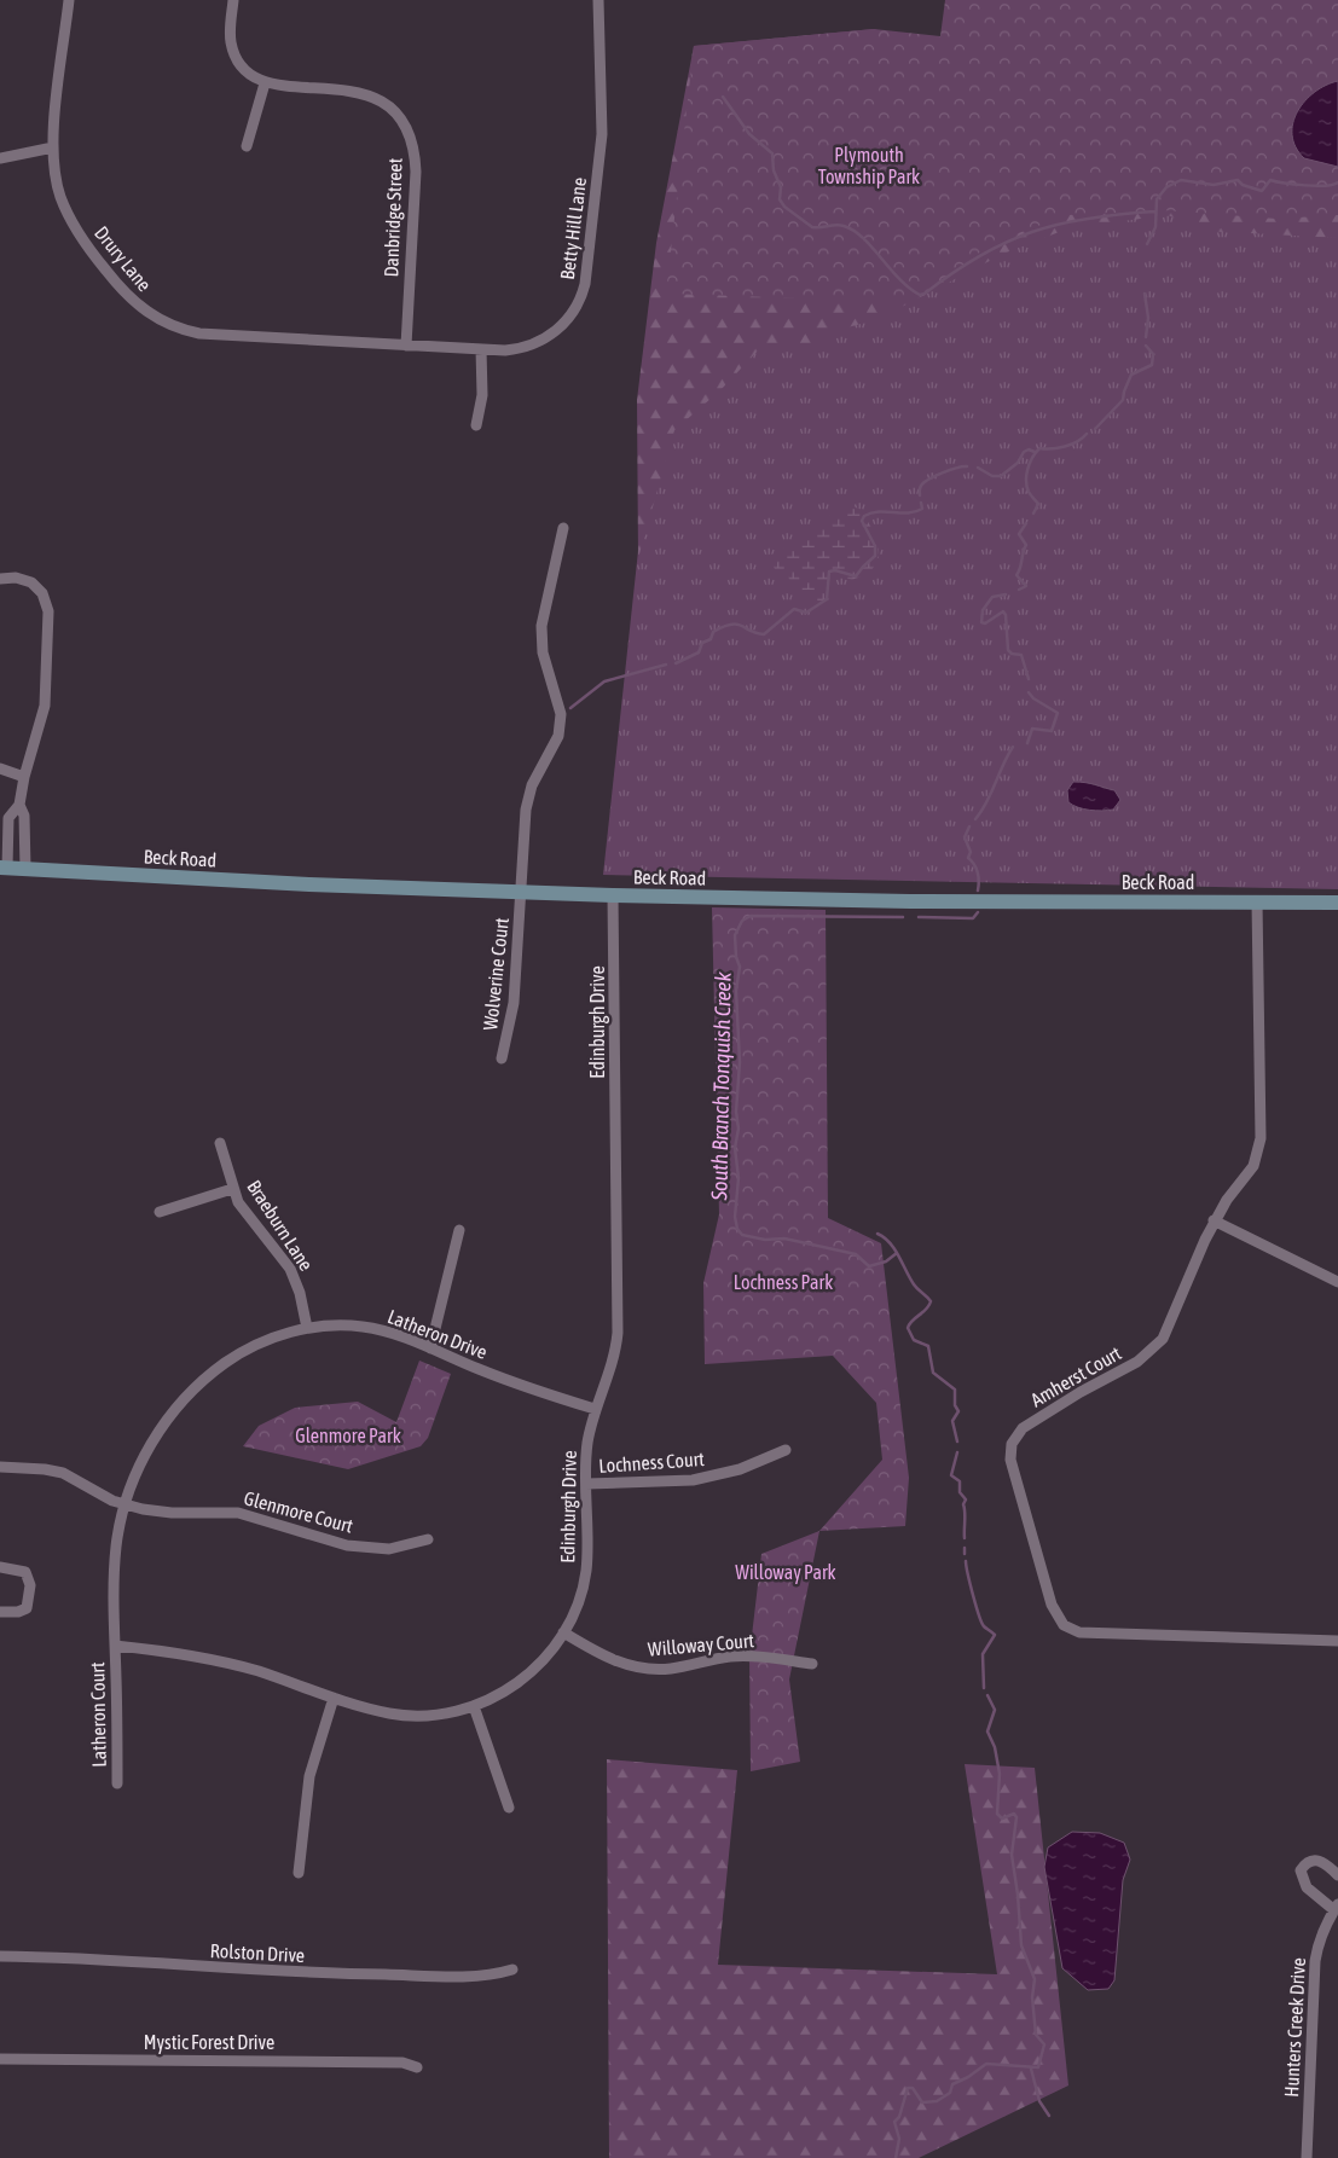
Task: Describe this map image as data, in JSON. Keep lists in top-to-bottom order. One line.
{"streets":{"main road":["Beck Road"],"street":["Danbridge Street","Betty Hill Lane","Drury Lane","Wolverine Court","Edinburgh Drive","Braeburn Lane","Latheron Drive","Amherst Court","Lochness Court","Glenmore Court","Willoway Court","Latheron Court","Rolston Drive","Hunters Creek Drive","Mystic Forest Drive"]},"crossings":[["Danbridge Street","Drury Lane"],["Betty Hill Lane","Drury Lane"],["Beck Road","Wolverine Court"],["Beck Road","Edinburgh Drive"],["Beck Road","Amherst Court"],["Edinburgh Drive","Latheron Drive"],["Edinburgh Drive","Lochness Court"],["Edinburgh Drive","Willoway Court"],["Edinburgh Drive","Latheron Court"],["Braeburn Lane","Latheron Drive"],["Latheron Drive","Glenmore Court"],["Latheron Drive","Latheron Court"]],"water":["South Branch Tonquish Creek"],"parks":["Plymouth Township Park","Lochness Park","Glenmore Park","Willoway Park"]}
